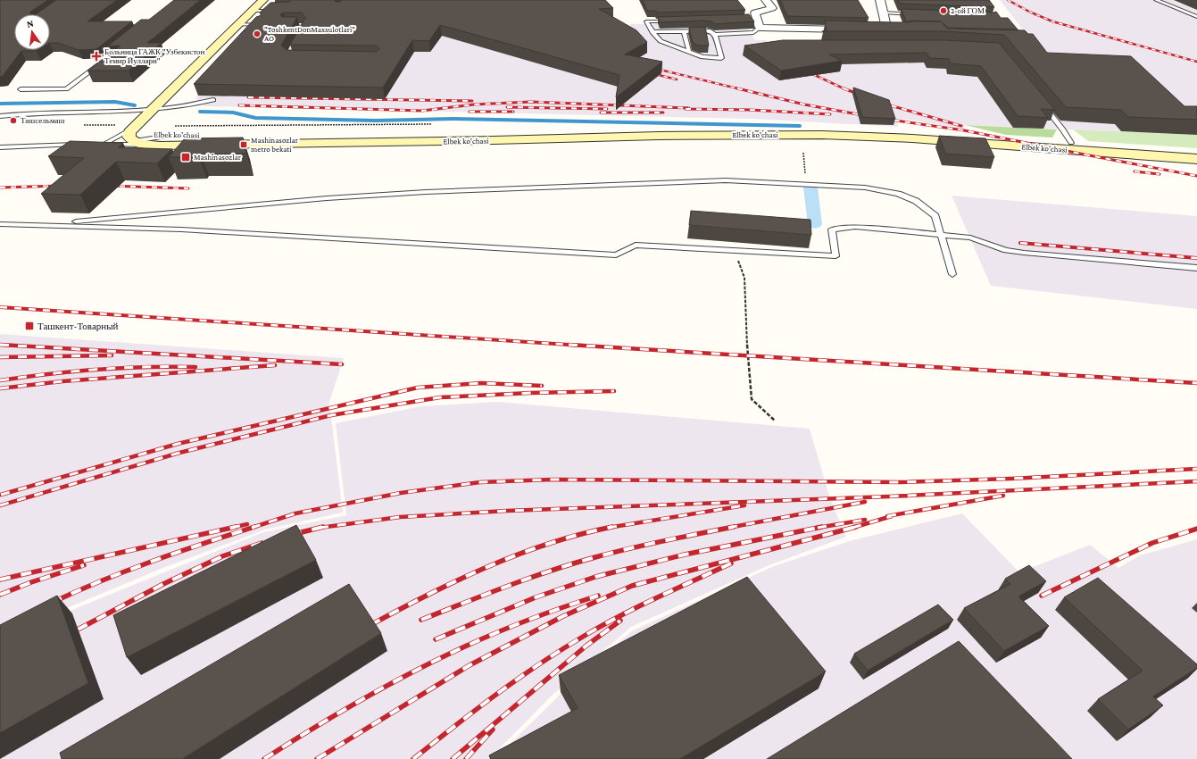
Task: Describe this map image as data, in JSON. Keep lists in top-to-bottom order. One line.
{"streets":{"main road":["Elbek ko'chasi"]},"places":{"other":["2-ой ГОМ","\"ToshkentDonMaxsulotlari\" AO","Ташсельмаш"],"health":["Больница ГАЖК \"Узбекистон Темир Йуллари\""],"transit":["Mashinasozlar metro bekati","Mashinasozlar","Ташкент-Товарный"]},"north":"top"}
